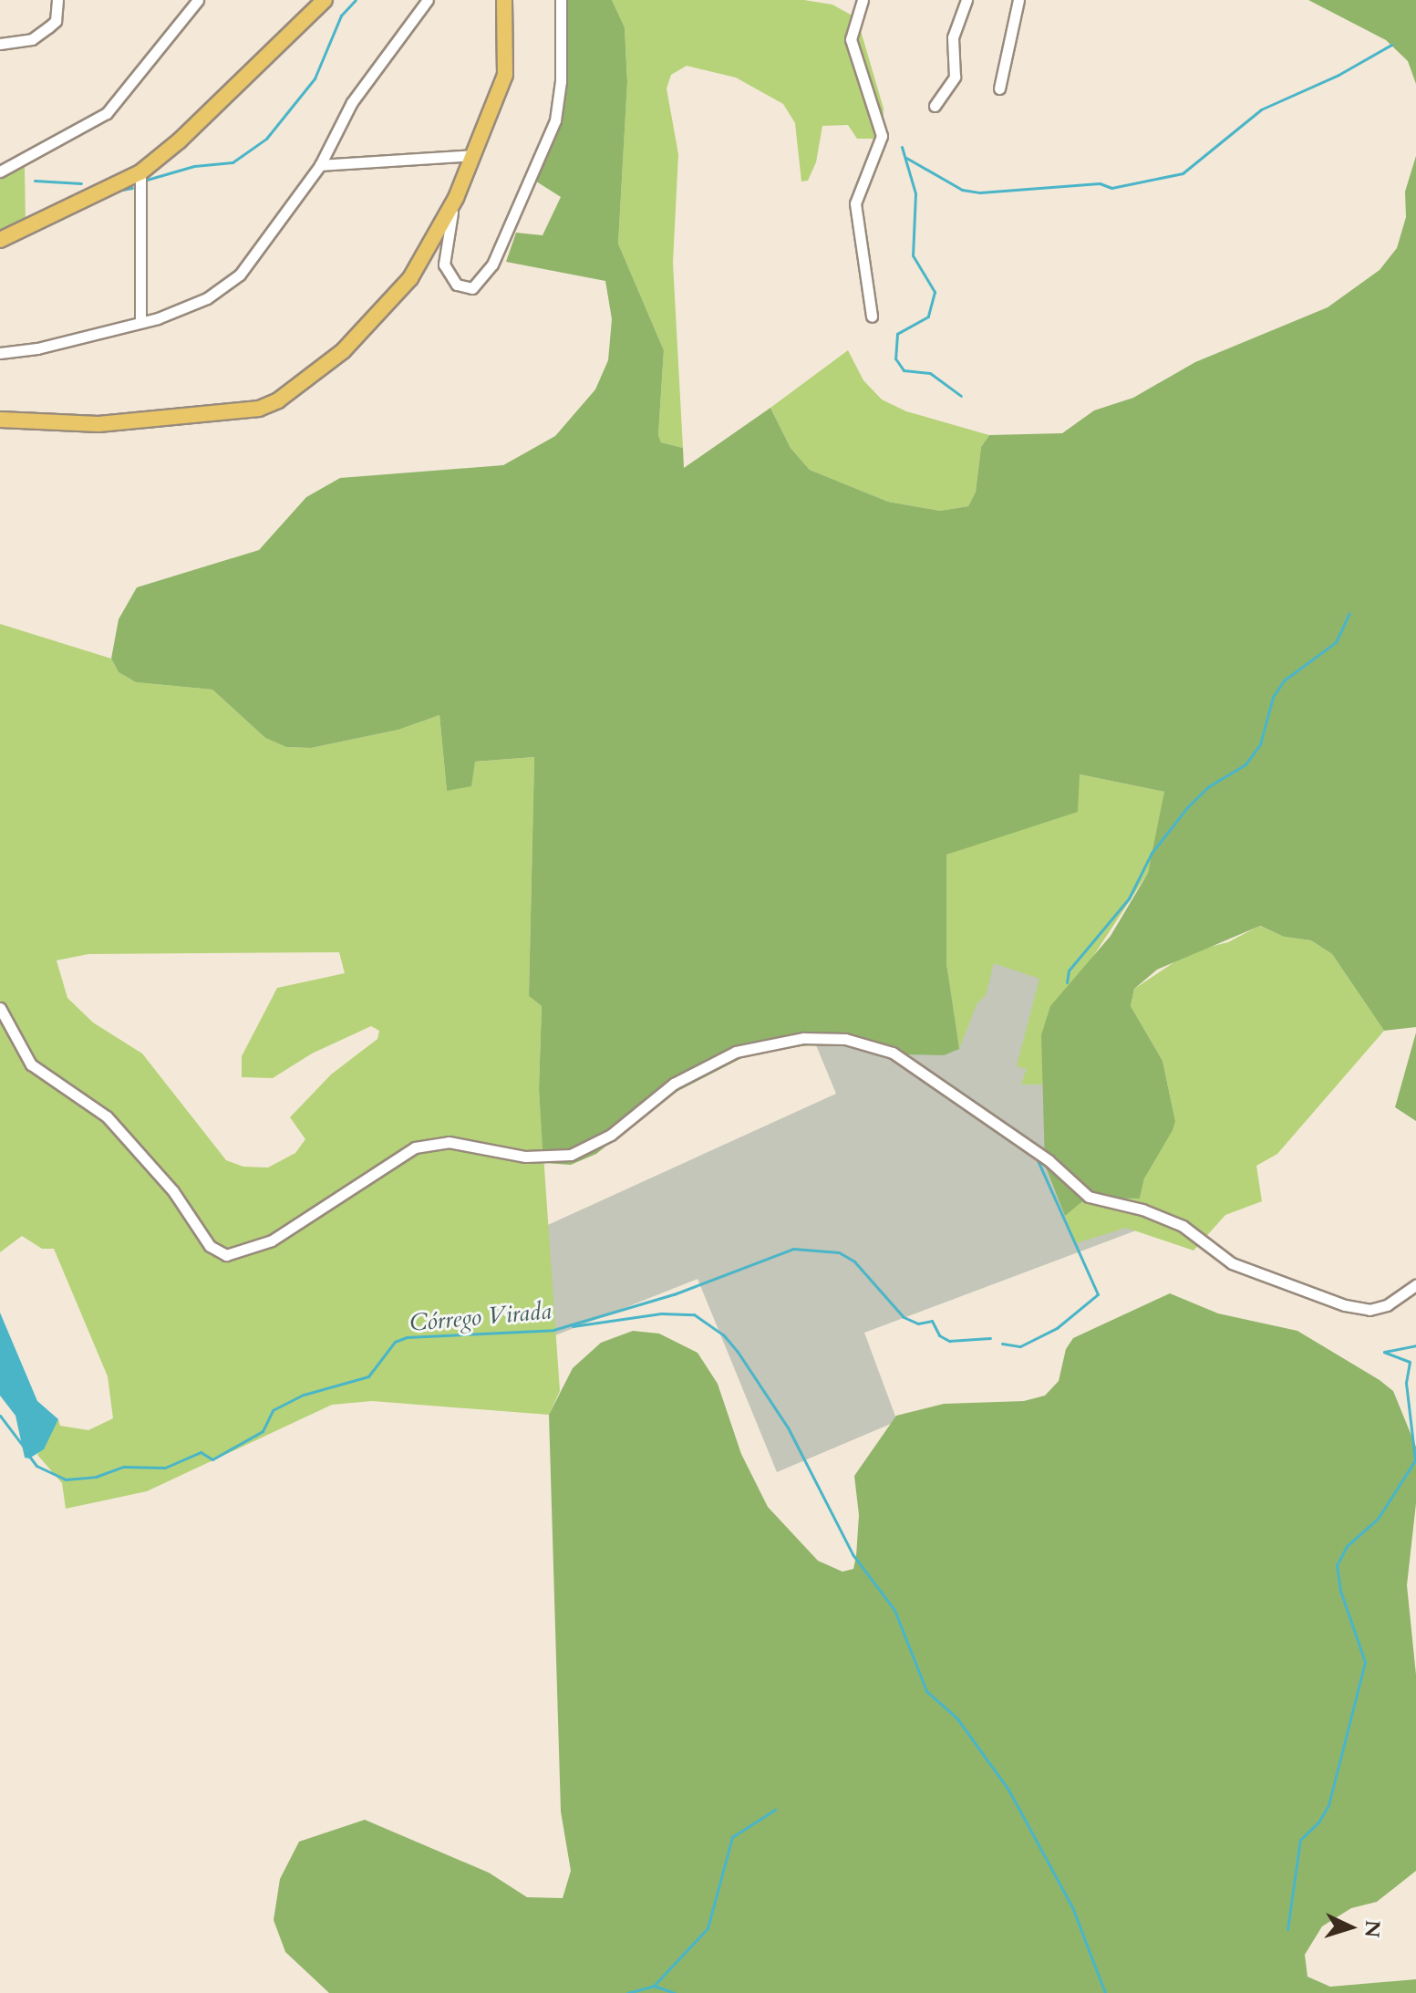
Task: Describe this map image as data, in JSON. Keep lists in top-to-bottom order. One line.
{"water":["Córrego Virada"],"north":"right"}
